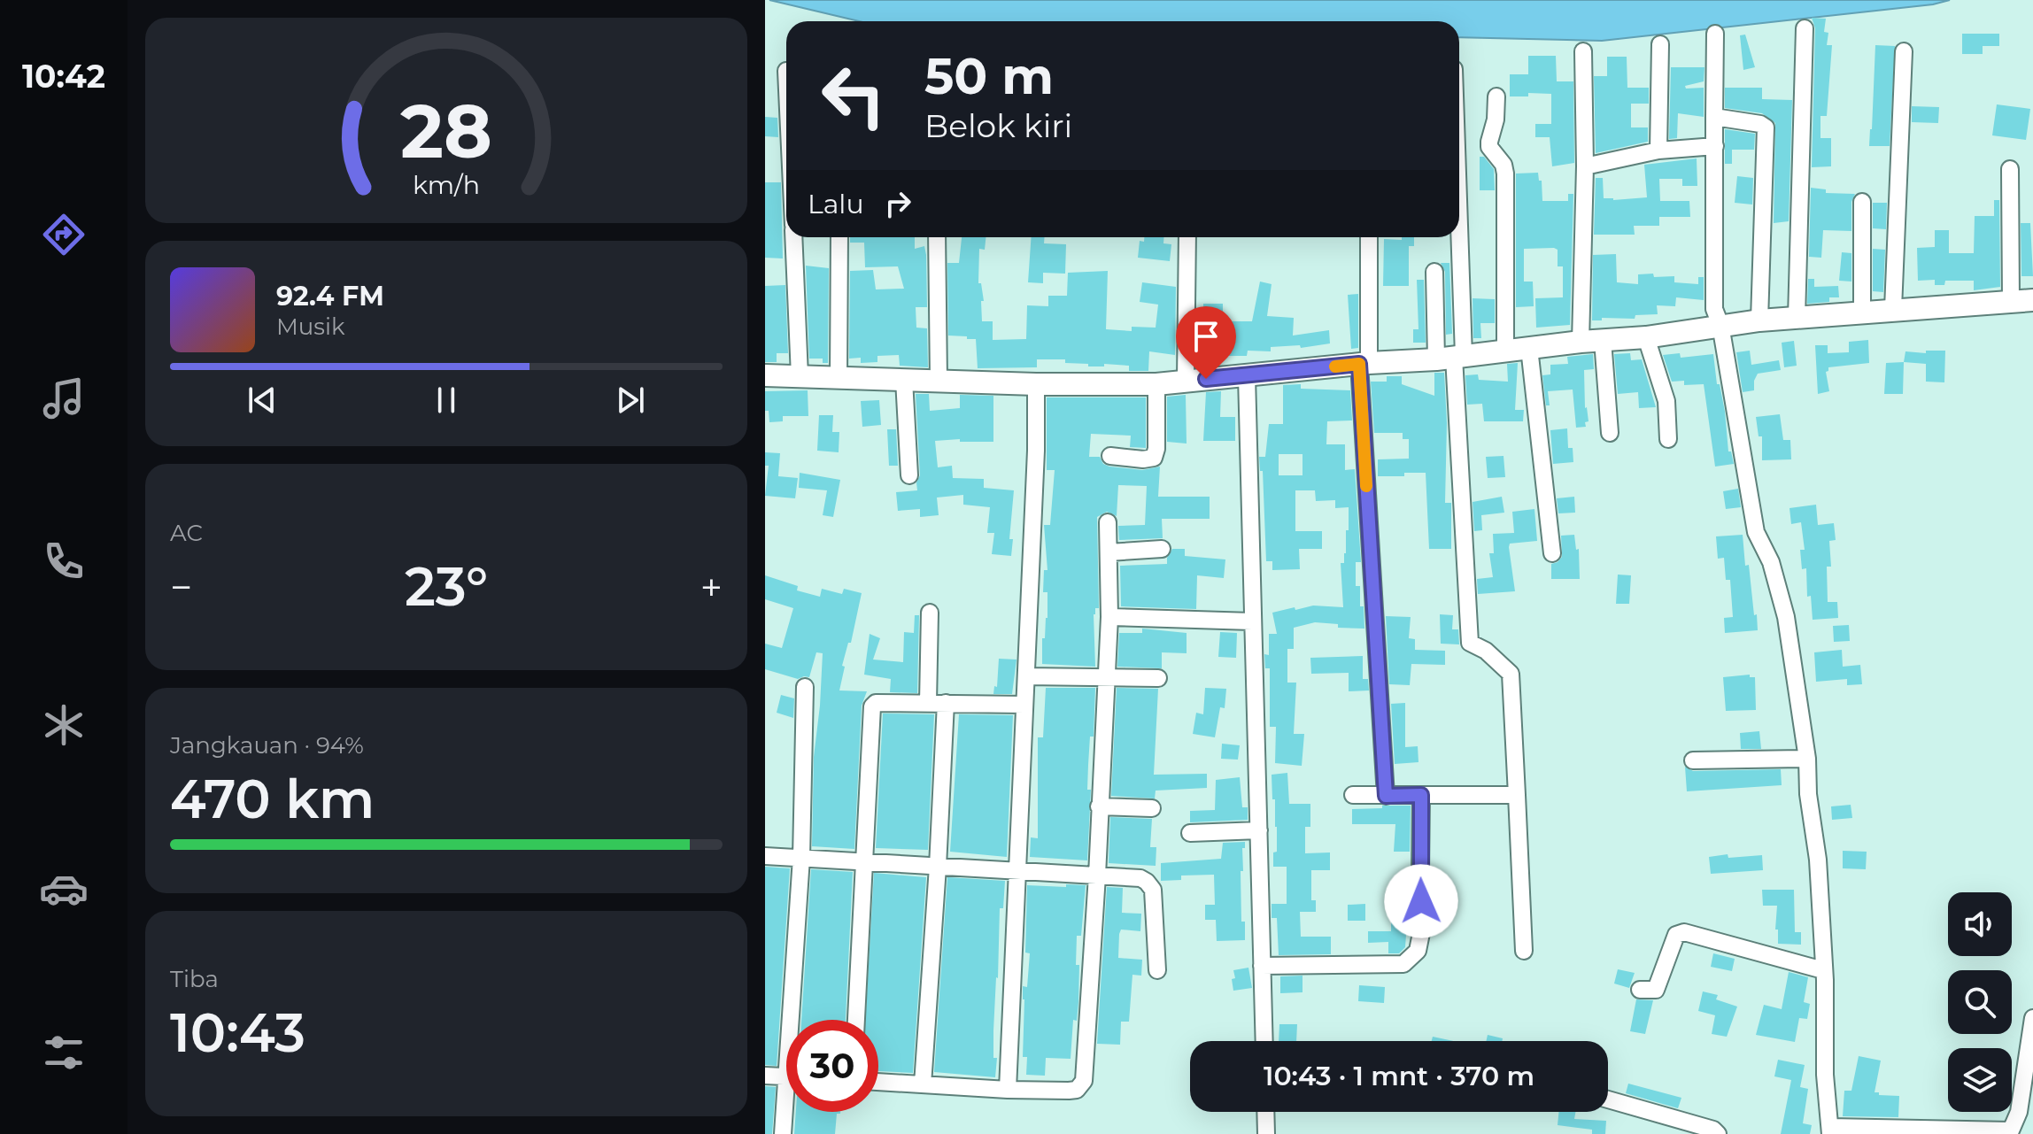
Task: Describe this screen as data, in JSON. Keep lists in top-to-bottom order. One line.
{"page":{"tabs":"10:42","turn":["50 m","Belok kiri"],"then":"Lalu","song":["92.4 FM","Musik"],"tile":["AC",["Jangkauan · 94%","470 km"],["Tiba","10:43"]],"heat":["−","23°","+"],"limit":"30","trip":"10:43 · 1 mnt · 370 m","gauge":["28","km/h"]}}
